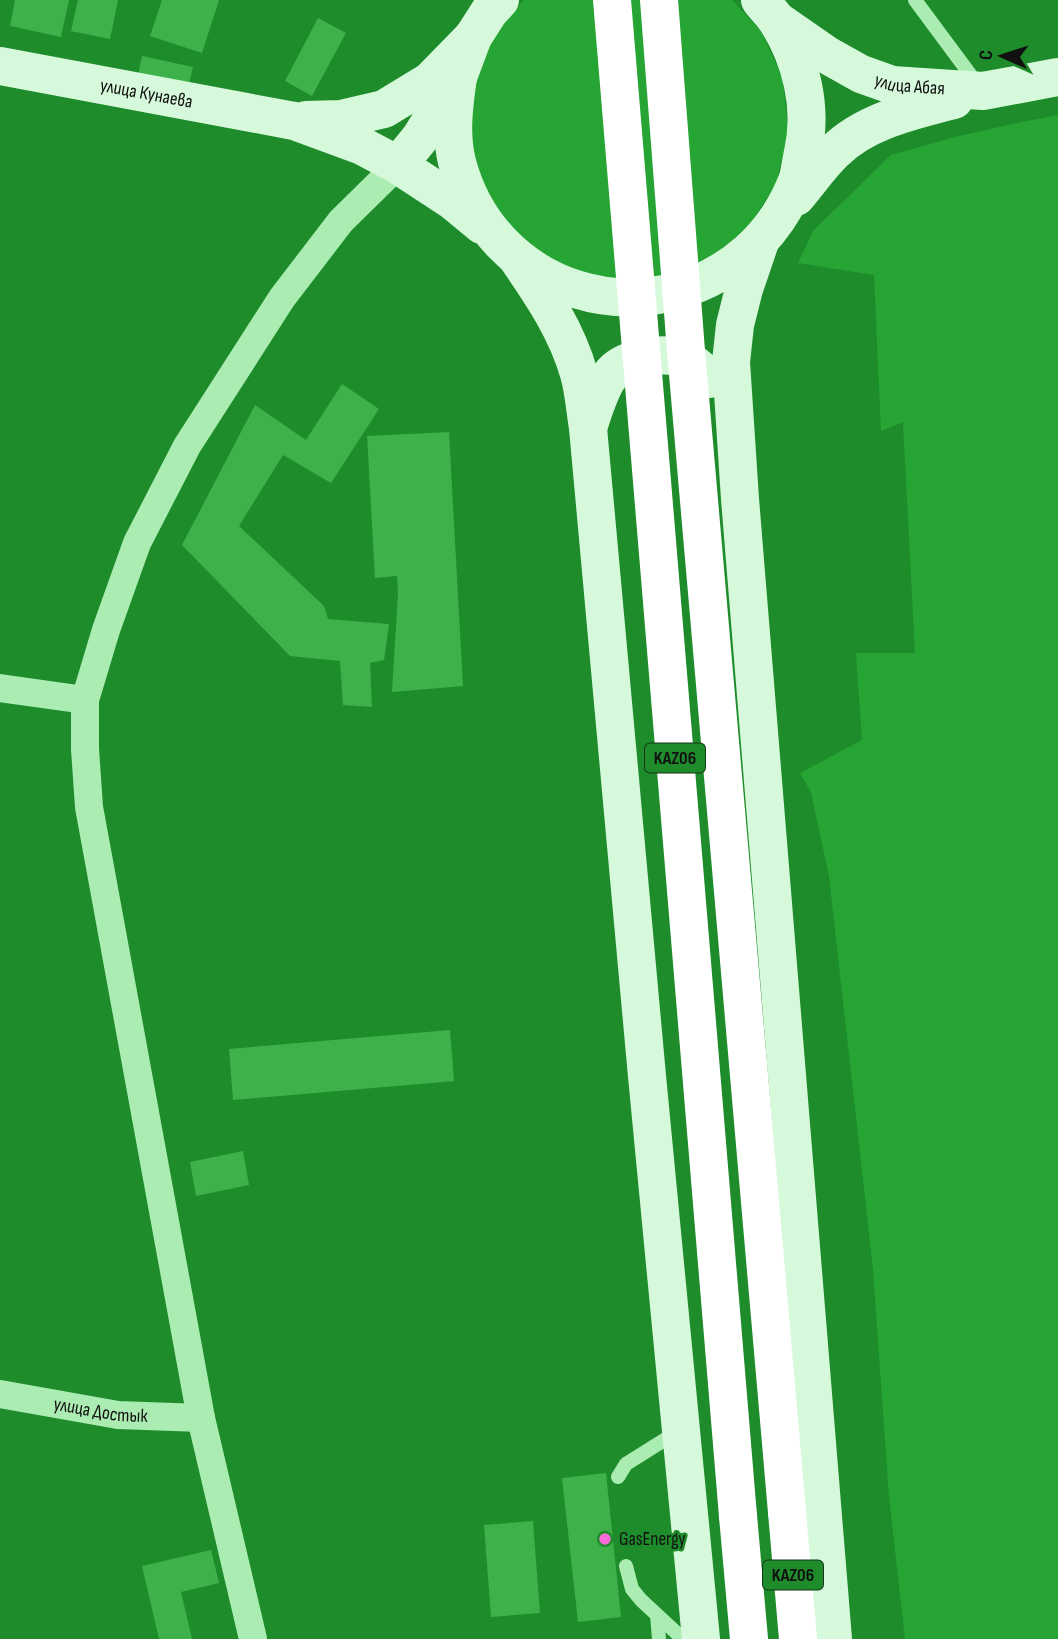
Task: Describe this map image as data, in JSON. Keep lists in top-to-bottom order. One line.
{"streets":{"highway":["KАZ06"],"main road":["улица Абая","улица Кунаева"],"street":["улица Достык"]},"places":["GasEnergy"],"north":"left"}
